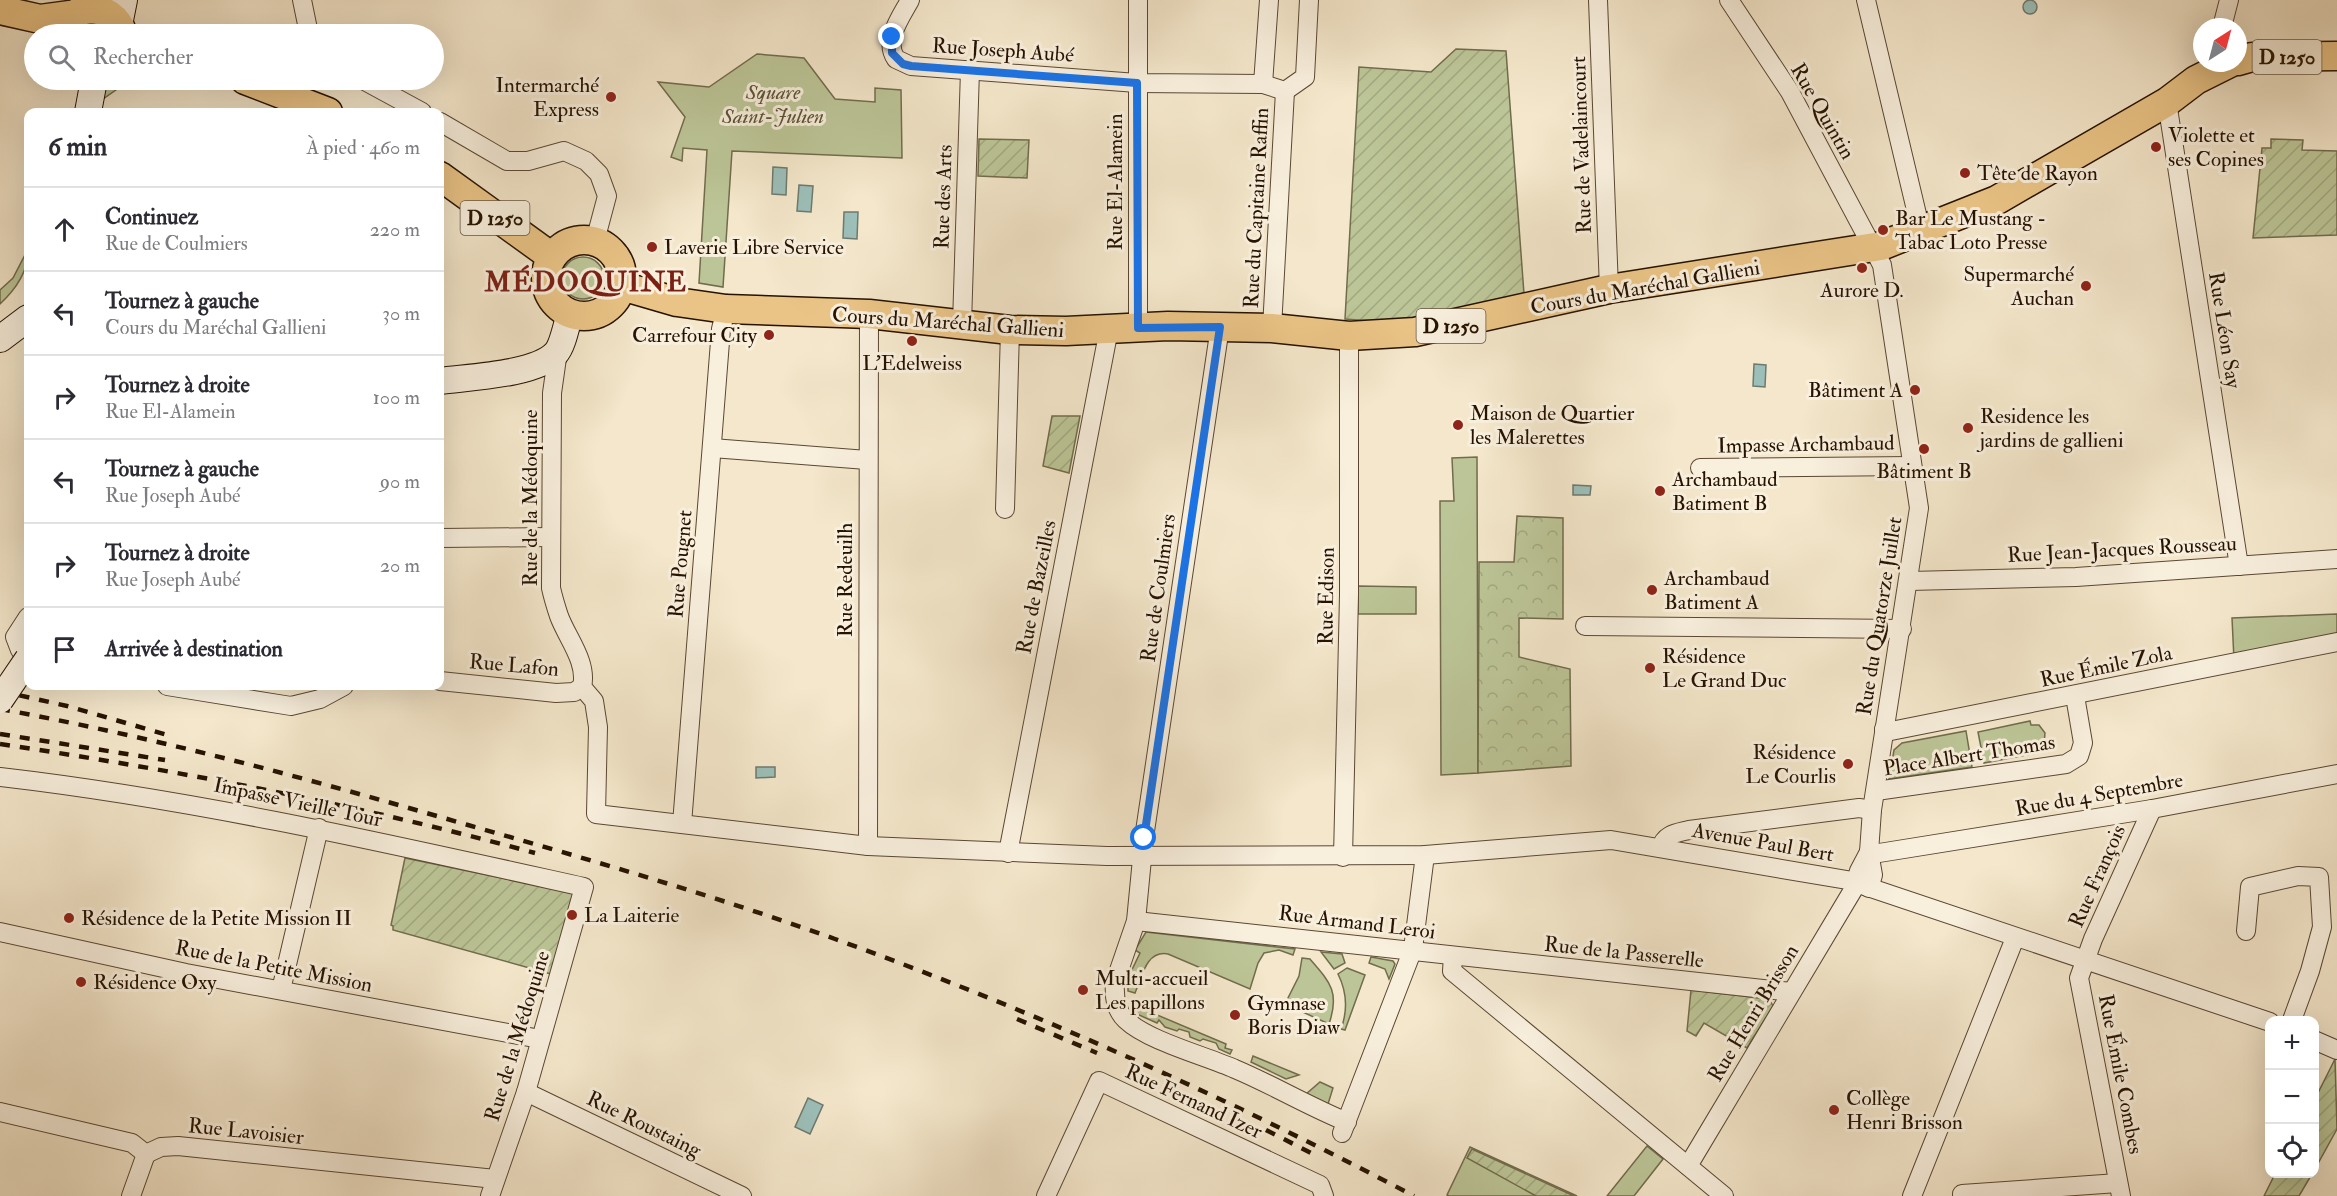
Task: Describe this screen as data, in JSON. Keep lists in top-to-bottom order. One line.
{"streets":{"main road":["D 1250","Cours du Maréchal Gallieni"],"street":["Rue Joseph Aubé","Rue Quintin","Rue de Vadelaincourt","Rue El-Alamein","Rue des Arts","Rue du Capitaine Raffin","Rue Léon Say","Impasse Archambaud","Rue de la Médoquine","Rue Jean-Jacques Rousseau","Rue Pougnet","Rue Redeuilh","Rue de Bazeilles","Rue de Coulmiers","Rue Edison","Rue du Quatorze Juillet","Rue Lafon","Rue Émile Zola","Place Albert Thomas","Rue du 4 Septembre","Impasse Vieille Tour","Avenue Paul Bert","Rue François","Rue Armand Leroi","Rue de la Passerelle","Rue de la Petite Mission","Rue Henri Brisson","Rue Émile Combes","Rue Fernand Izer","Rue Roustaing","Rue Lavoisier"]},"crossings":[["Rue Joseph Aubé","Rue El-Alamein"],["Rue Joseph Aubé","Rue des Arts"],["Rue Joseph Aubé","Rue du Capitaine Raffin"],["D 1250","Cours du Maréchal Gallieni"],["Rue Quintin","Cours du Maréchal Gallieni"],["Rue Quintin","Rue du Quatorze Juillet"],["Rue de Vadelaincourt","Cours du Maréchal Gallieni"],["Rue El-Alamein","Cours du Maréchal Gallieni"],["Rue des Arts","Cours du Maréchal Gallieni"],["Rue du Capitaine Raffin","Cours du Maréchal Gallieni"],["Cours du Maréchal Gallieni","Rue Léon Say"],["Cours du Maréchal Gallieni","Rue Pougnet"],["Cours du Maréchal Gallieni","Rue Redeuilh"],["Cours du Maréchal Gallieni","Rue de Bazeilles"],["Cours du Maréchal Gallieni","Rue de Coulmiers"],["Cours du Maréchal Gallieni","Rue Edison"],["Cours du Maréchal Gallieni","Rue du Quatorze Juillet"],["Rue Léon Say","Rue Jean-Jacques Rousseau"],["Impasse Archambaud","Rue du Quatorze Juillet"],["Rue de la Médoquine","Rue Lafon"],["Rue de la Médoquine","Impasse Vieille Tour"],["Rue de la Médoquine","Avenue Paul Bert"],["Rue de la Médoquine","Rue de la Petite Mission"],["Rue de la Médoquine","Rue Roustaing"],["Rue de la Médoquine","Rue Lavoisier"],["Rue Jean-Jacques Rousseau","Rue du Quatorze Juillet"],["Rue Pougnet","Avenue Paul Bert"],["Rue Redeuilh","Avenue Paul Bert"],["Rue de Bazeilles","Avenue Paul Bert"],["Rue de Coulmiers","Avenue Paul Bert"],["Rue Edison","Avenue Paul Bert"],["Rue du Quatorze Juillet","Rue Émile Zola"],["Rue du Quatorze Juillet","Place Albert Thomas"],["Rue du Quatorze Juillet","Rue du 4 Septembre"],["Rue du Quatorze Juillet","Avenue Paul Bert"],["Rue du Quatorze Juillet","Rue Henri Brisson"],["Rue Émile Zola","Place Albert Thomas"],["Rue du 4 Septembre","Rue François"],["Avenue Paul Bert","Rue Henri Brisson"],["Rue François","Rue Émile Combes"],["Rue Armand Leroi","Rue de la Passerelle"],["Rue Armand Leroi","Rue Henri Brisson"],["Rue de la Passerelle","Rue Henri Brisson"]],"districts":["MÉDOQUINE"],"parks":["Square Saint-Julien"],"places":["Intermarché Express","Violette et ses Copines","Tête de Rayon","Bar Le Mustang - Tabac Loto Presse","Laverie Libre Service","Aurore D.","Supermarché Auchan","Carrefour City","L'Edelweiss","Bâtiment A","Maison de Quartier les Malerettes","Residence les jardins de gallieni","Bâtiment B","Archambaud Batiment B","Archambaud Batiment A","Résidence Le Grand Duc","Résidence Le Courlis","La Laiterie","Résidence de la Petite Mission II","Résidence Oxy","Multi-accueil Les papillons","Gymnase Boris Diaw","Collège Henri Brisson"],"north":"top right","page":{"search":"Rechercher","heading":["6 min","À pied · 460 m"],"list":[["Continuez","Rue de Coulmiers","220 m"],["Tournez à gauche","Cours du Maréchal Gallieni","30 m"],["Tournez à droite","Rue El-Alamein","100 m"],["Tournez à gauche","Rue Joseph Aubé","90 m"],["Tournez à droite","Rue Joseph Aubé","20 m"],"Arrivée à destination"],"map_buttons":["+","−"]}}
